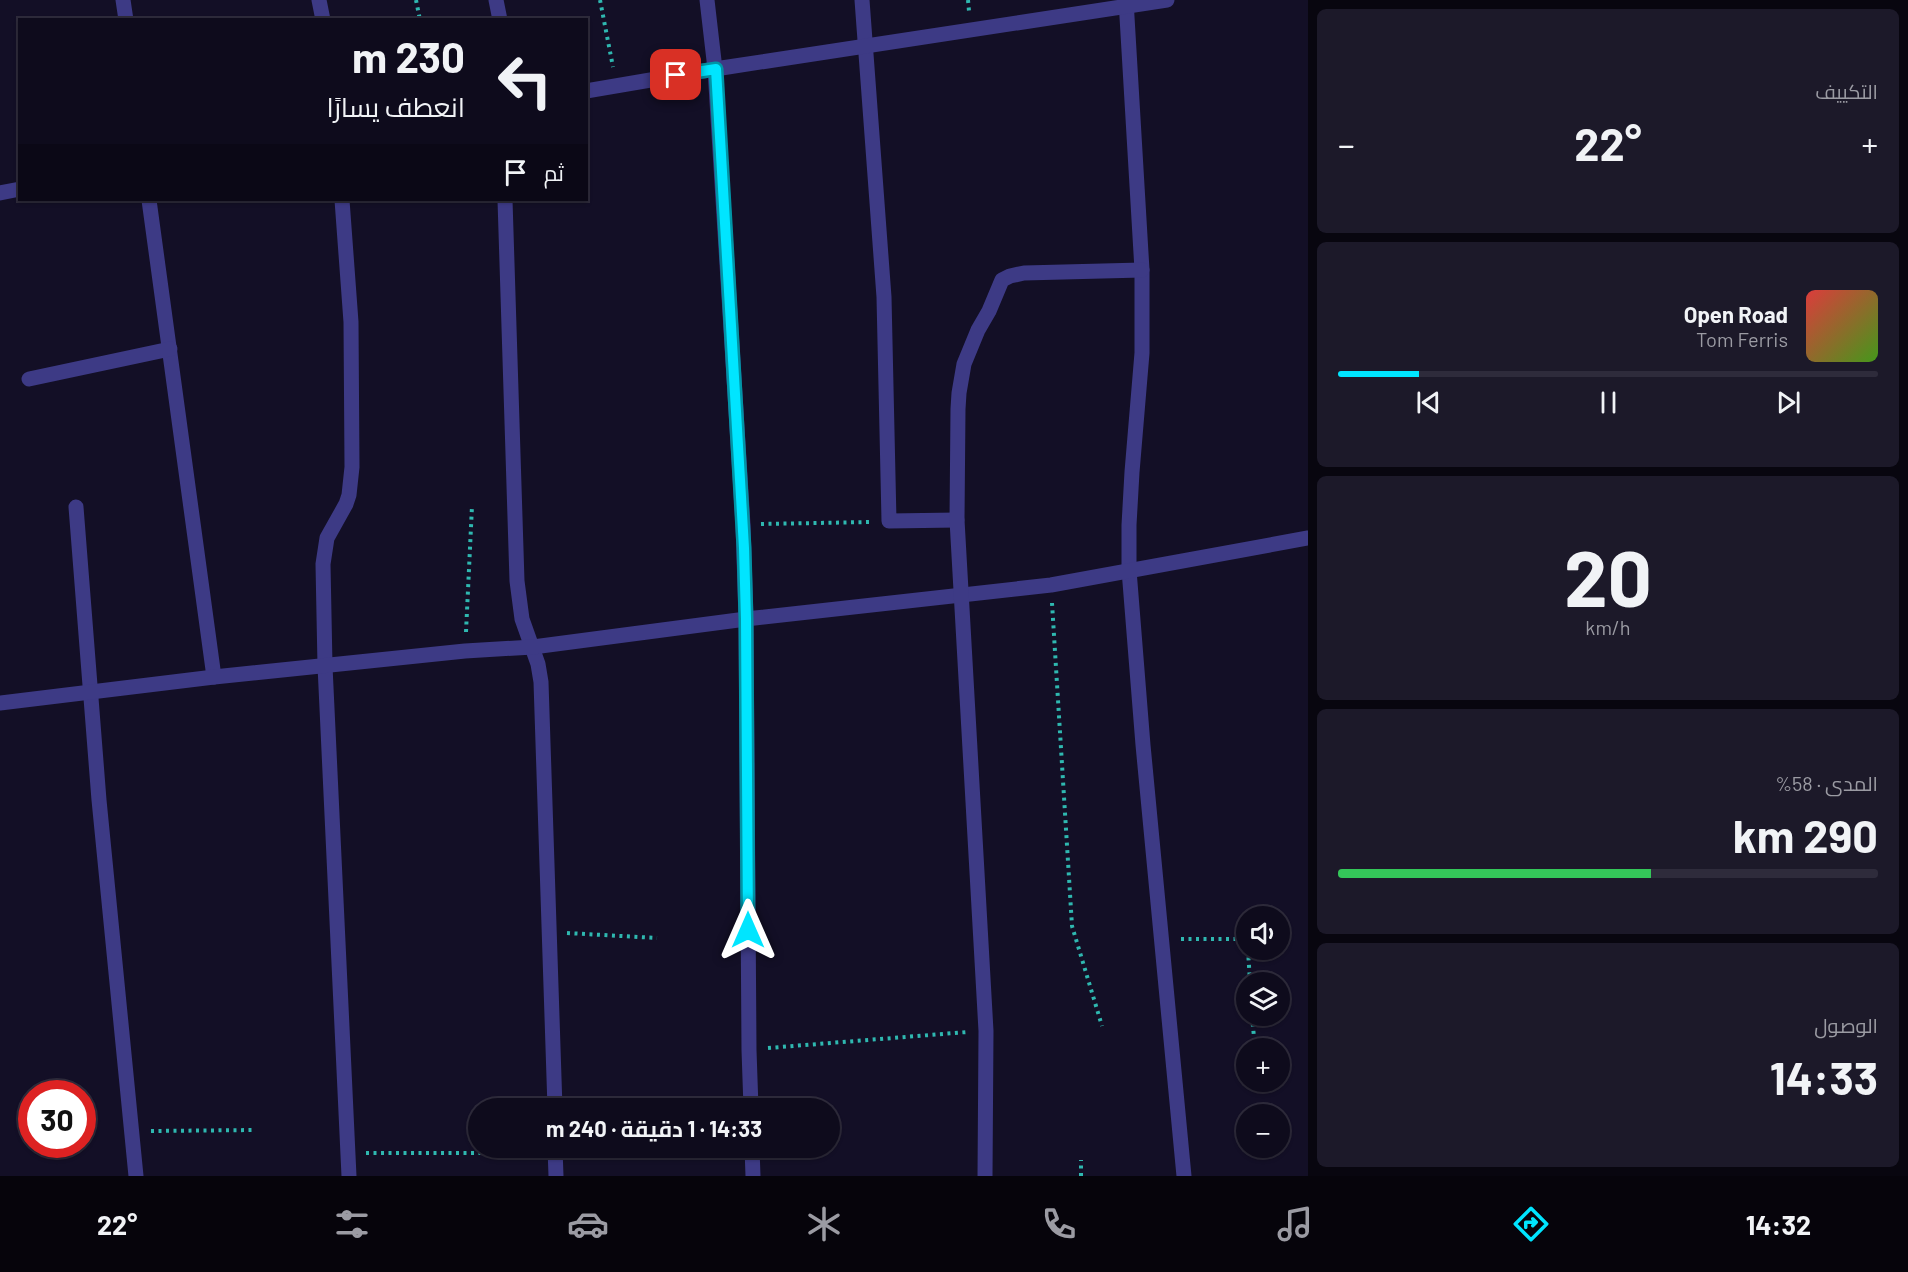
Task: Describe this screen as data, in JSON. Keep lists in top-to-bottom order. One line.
{"page":{"tile":["التكييف",["20","km/h"],["المدى · 58%","290 km"],["الوصول","14:33"]],"turn":["230 m","انعطف يسارًا"],"heat":["−","22°","+"],"then":"ثم","song":["Open Road","Tom Ferris"],"map_buttons":["+","−"],"limit":"30","trip":"14:33 · 1 دقيقة · 240 m","tabs":["14:32","22°"]}}
